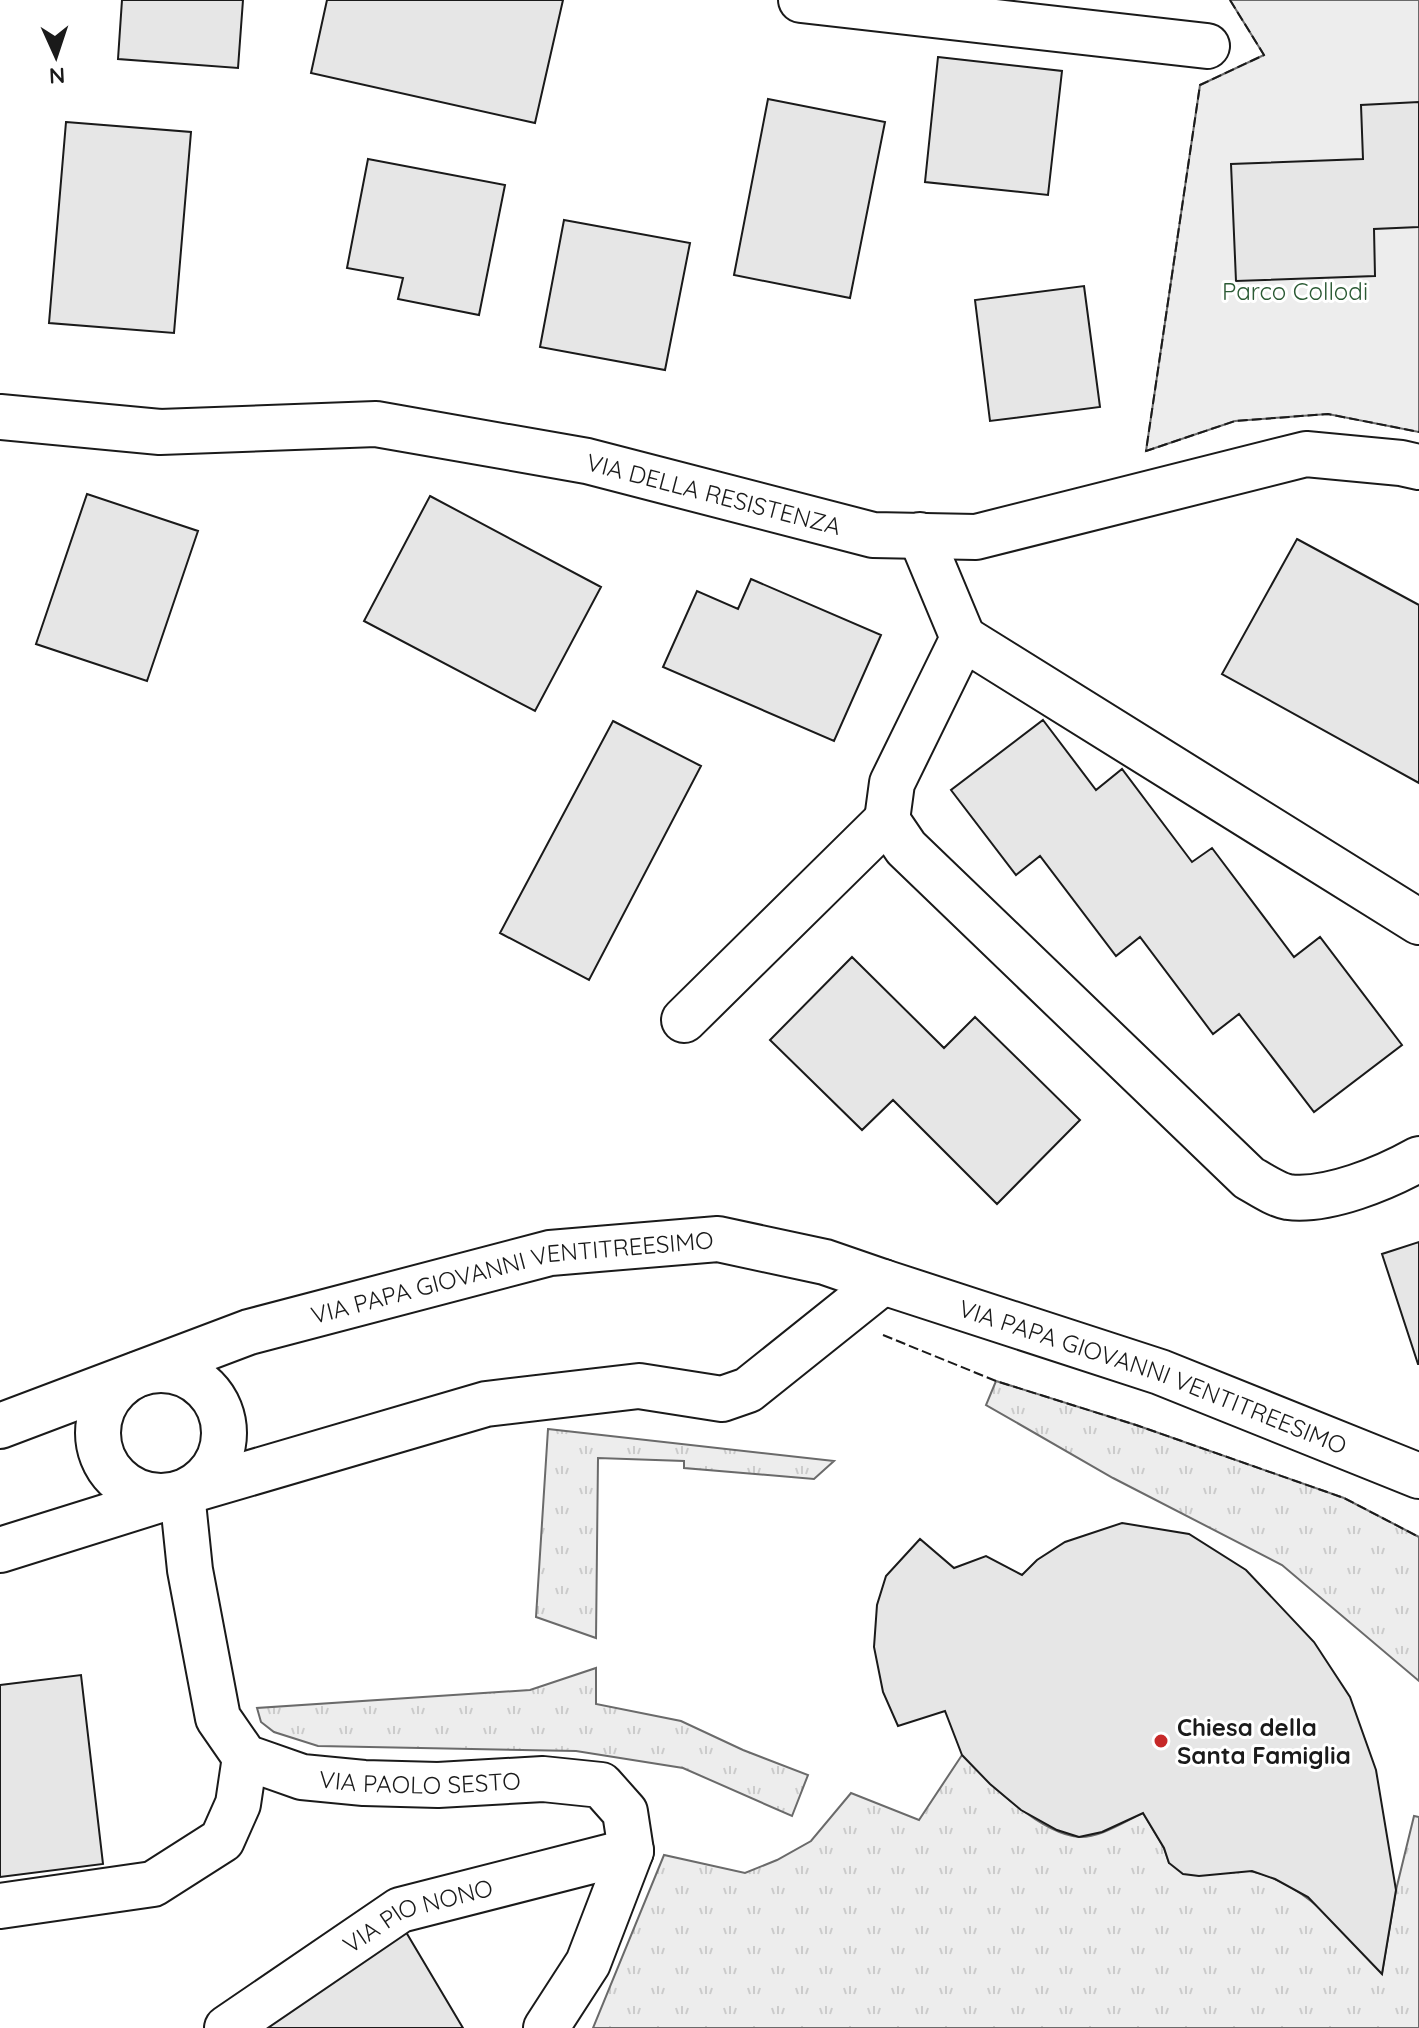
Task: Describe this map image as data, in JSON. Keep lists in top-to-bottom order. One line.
{"streets":{"street":["VIA DELLA RESISTENZA","VIA PAPA GIOVANNI VENTITREESIMO","VIA PAOLO SESTO","VIA PIO NONO"]},"crossings":[["VIA PAOLO SESTO","VIA PIO NONO"]],"parks":["Parco Collodi"],"places":["Chiesa della Santa Famiglia"],"north":"bottom"}
